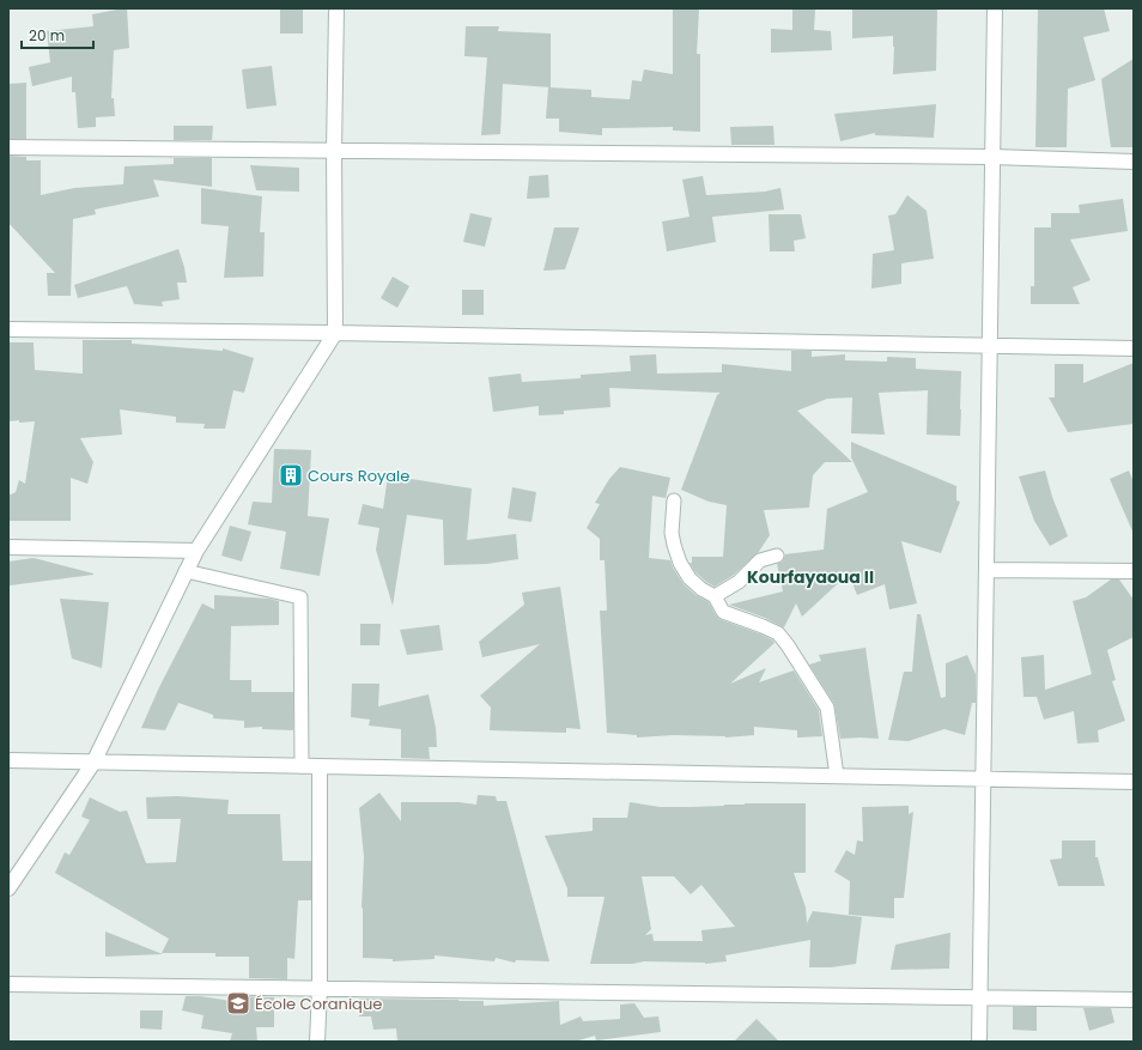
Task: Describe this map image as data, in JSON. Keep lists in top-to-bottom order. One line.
{"districts":["Kourfayaoua II"],"places":{"building":["Cours Royale"],"school or university":["École Coranique"]},"scale_bar":"20 m"}
